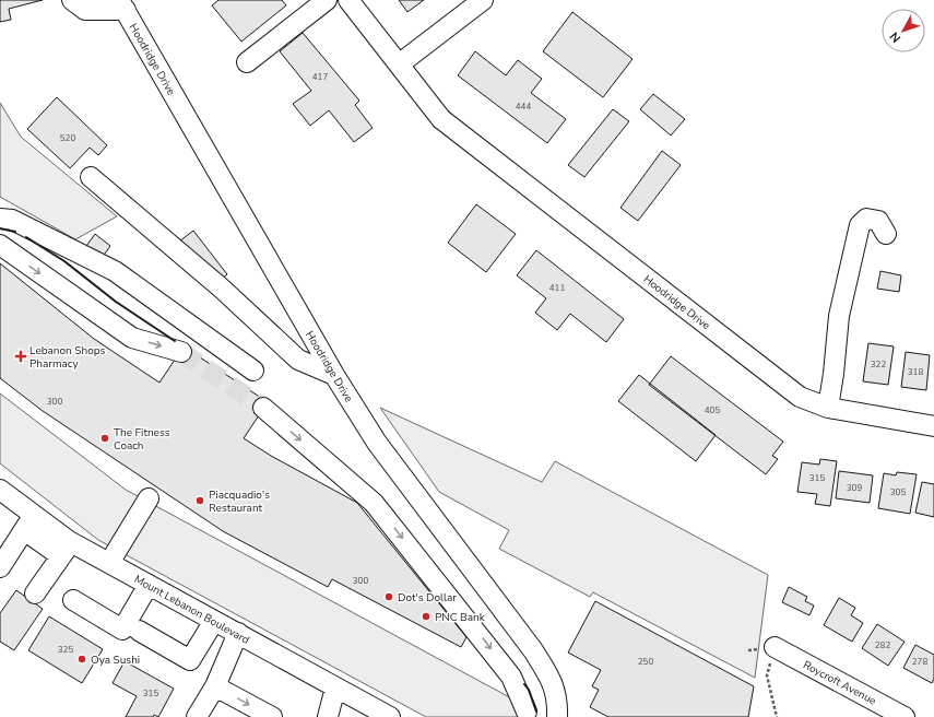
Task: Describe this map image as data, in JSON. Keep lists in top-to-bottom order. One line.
{"streets":{"street":["Hoodridge Drive","Mount Lebanon Boulevard","Roycroft Avenue"]},"places":{"health":["Lebanon Shops Pharmacy"],"other":["The Fitness Coach","Piacquadio's Restaurant","Dot's Dollar","PNC Bank","Oya Sushi"]},"house_numbers":["417","444","520","411","322","318","300","405","315","309","305","300","282","325","250","278","315"],"north":"bottom left"}
